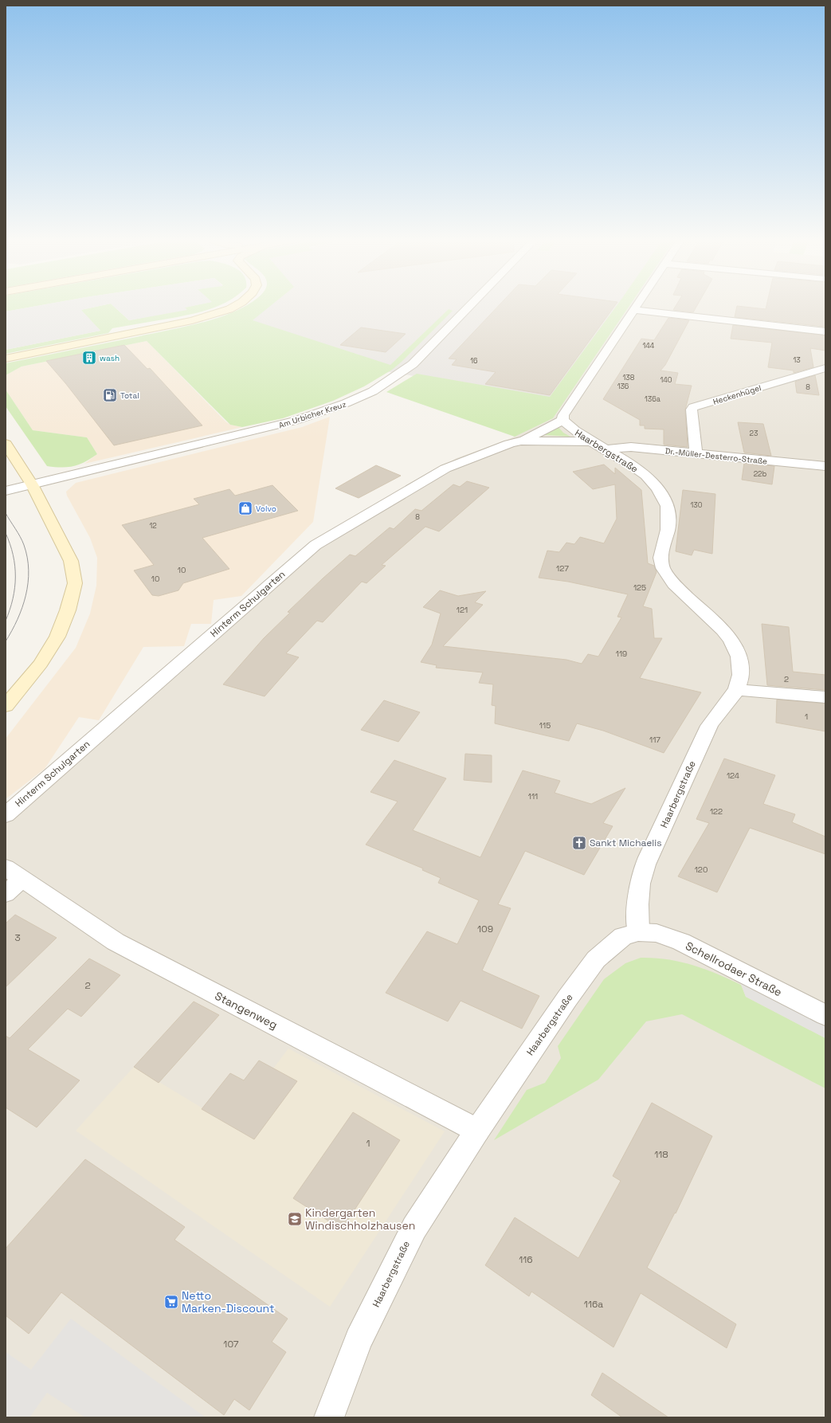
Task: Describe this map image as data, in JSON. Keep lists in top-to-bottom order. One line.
{"streets":{"street":["Heckenhügel","Am Urbicher Kreuz","Haarbergstraße","Dr.-Müller-Desterro-Straße","Hinterm Schulgarten","Schellrodaer Straße","Stangenweg"]},"crossings":[["Heckenhügel","Dr.-Müller-Desterro-Straße"],["Haarbergstraße","Dr.-Müller-Desterro-Straße"],["Haarbergstraße","Hinterm Schulgarten"],["Haarbergstraße","Schellrodaer Straße"],["Haarbergstraße","Stangenweg"]],"places":{"building":["wash"],"fuel station":["Total"],"shop":["Volvo"],"church":["Sankt Michaelis"],"school or university":["Kindergarten Windischholzhausen"],"supermarket":["Netto Marken-Discount"]},"house_numbers":["144","13","16","138","140","136","8","136a","23","22b","130","8","12","127","10","10","125","121","119","2","1","115","117","124","111","122","120","109","3","2","1","118","116","116a","107"]}
